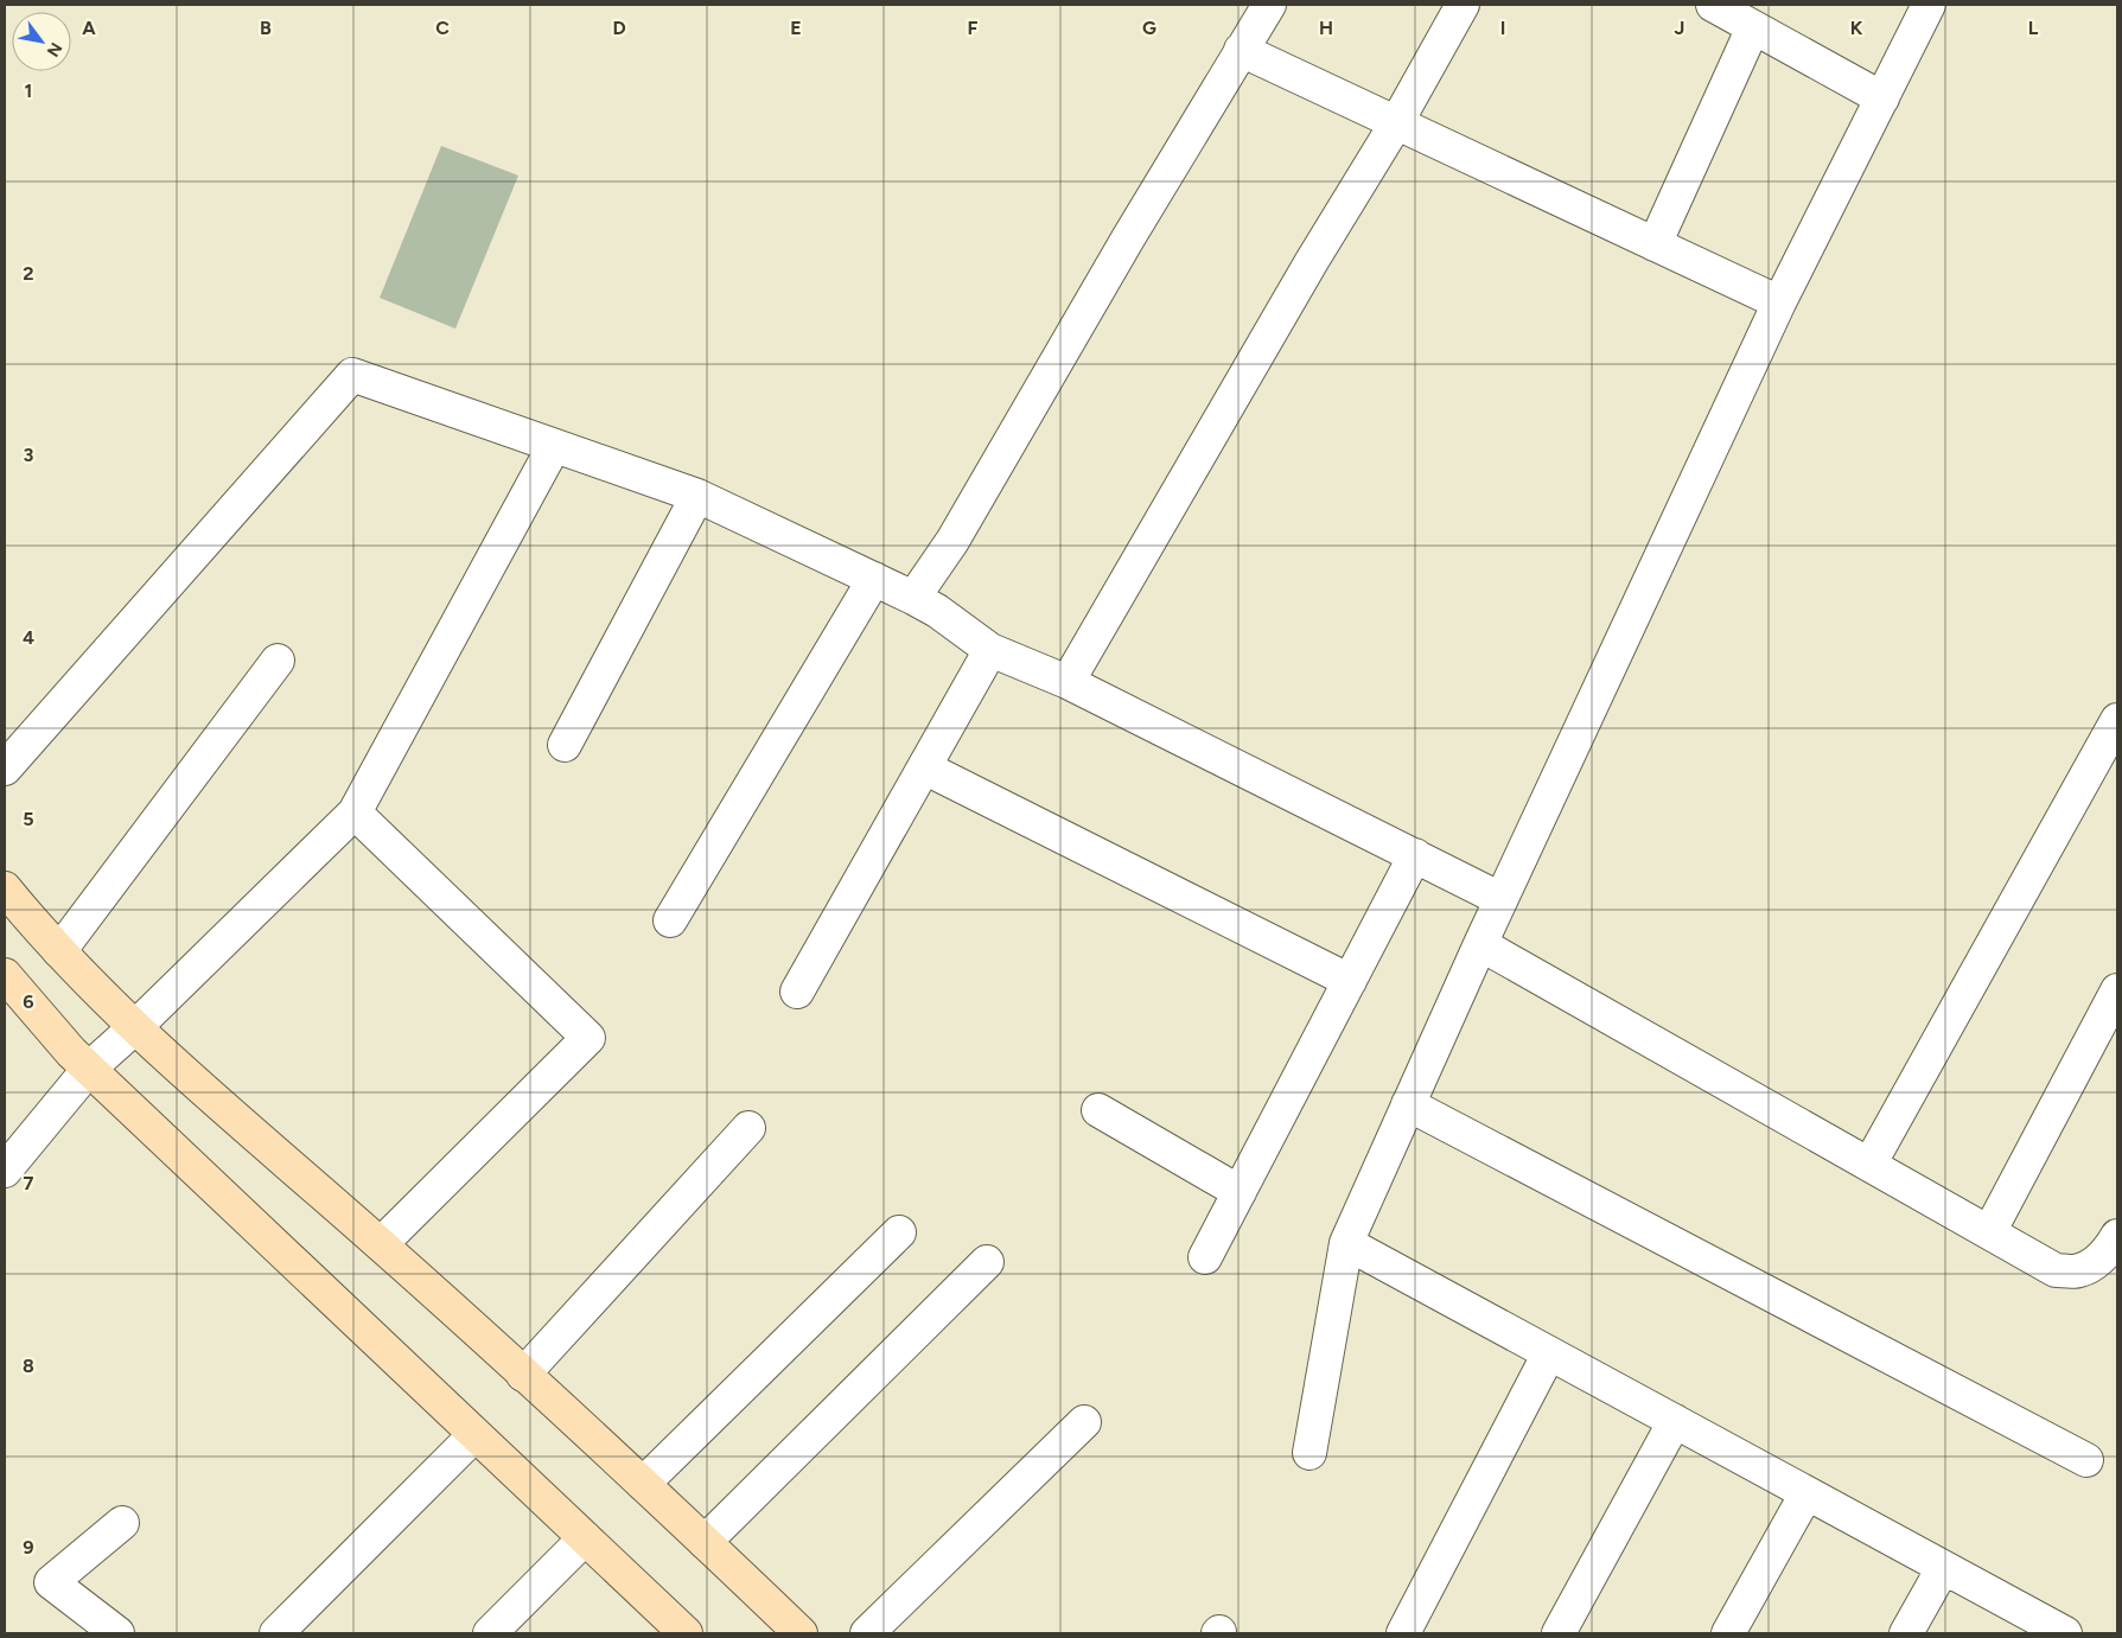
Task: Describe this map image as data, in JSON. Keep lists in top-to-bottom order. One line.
{"north":"bottom right","grid":{"columns":["A","B","C","D","E","F","G","H","I","J","K","L"],"rows":["1","2","3","4","5","6","7","8","9"]}}
